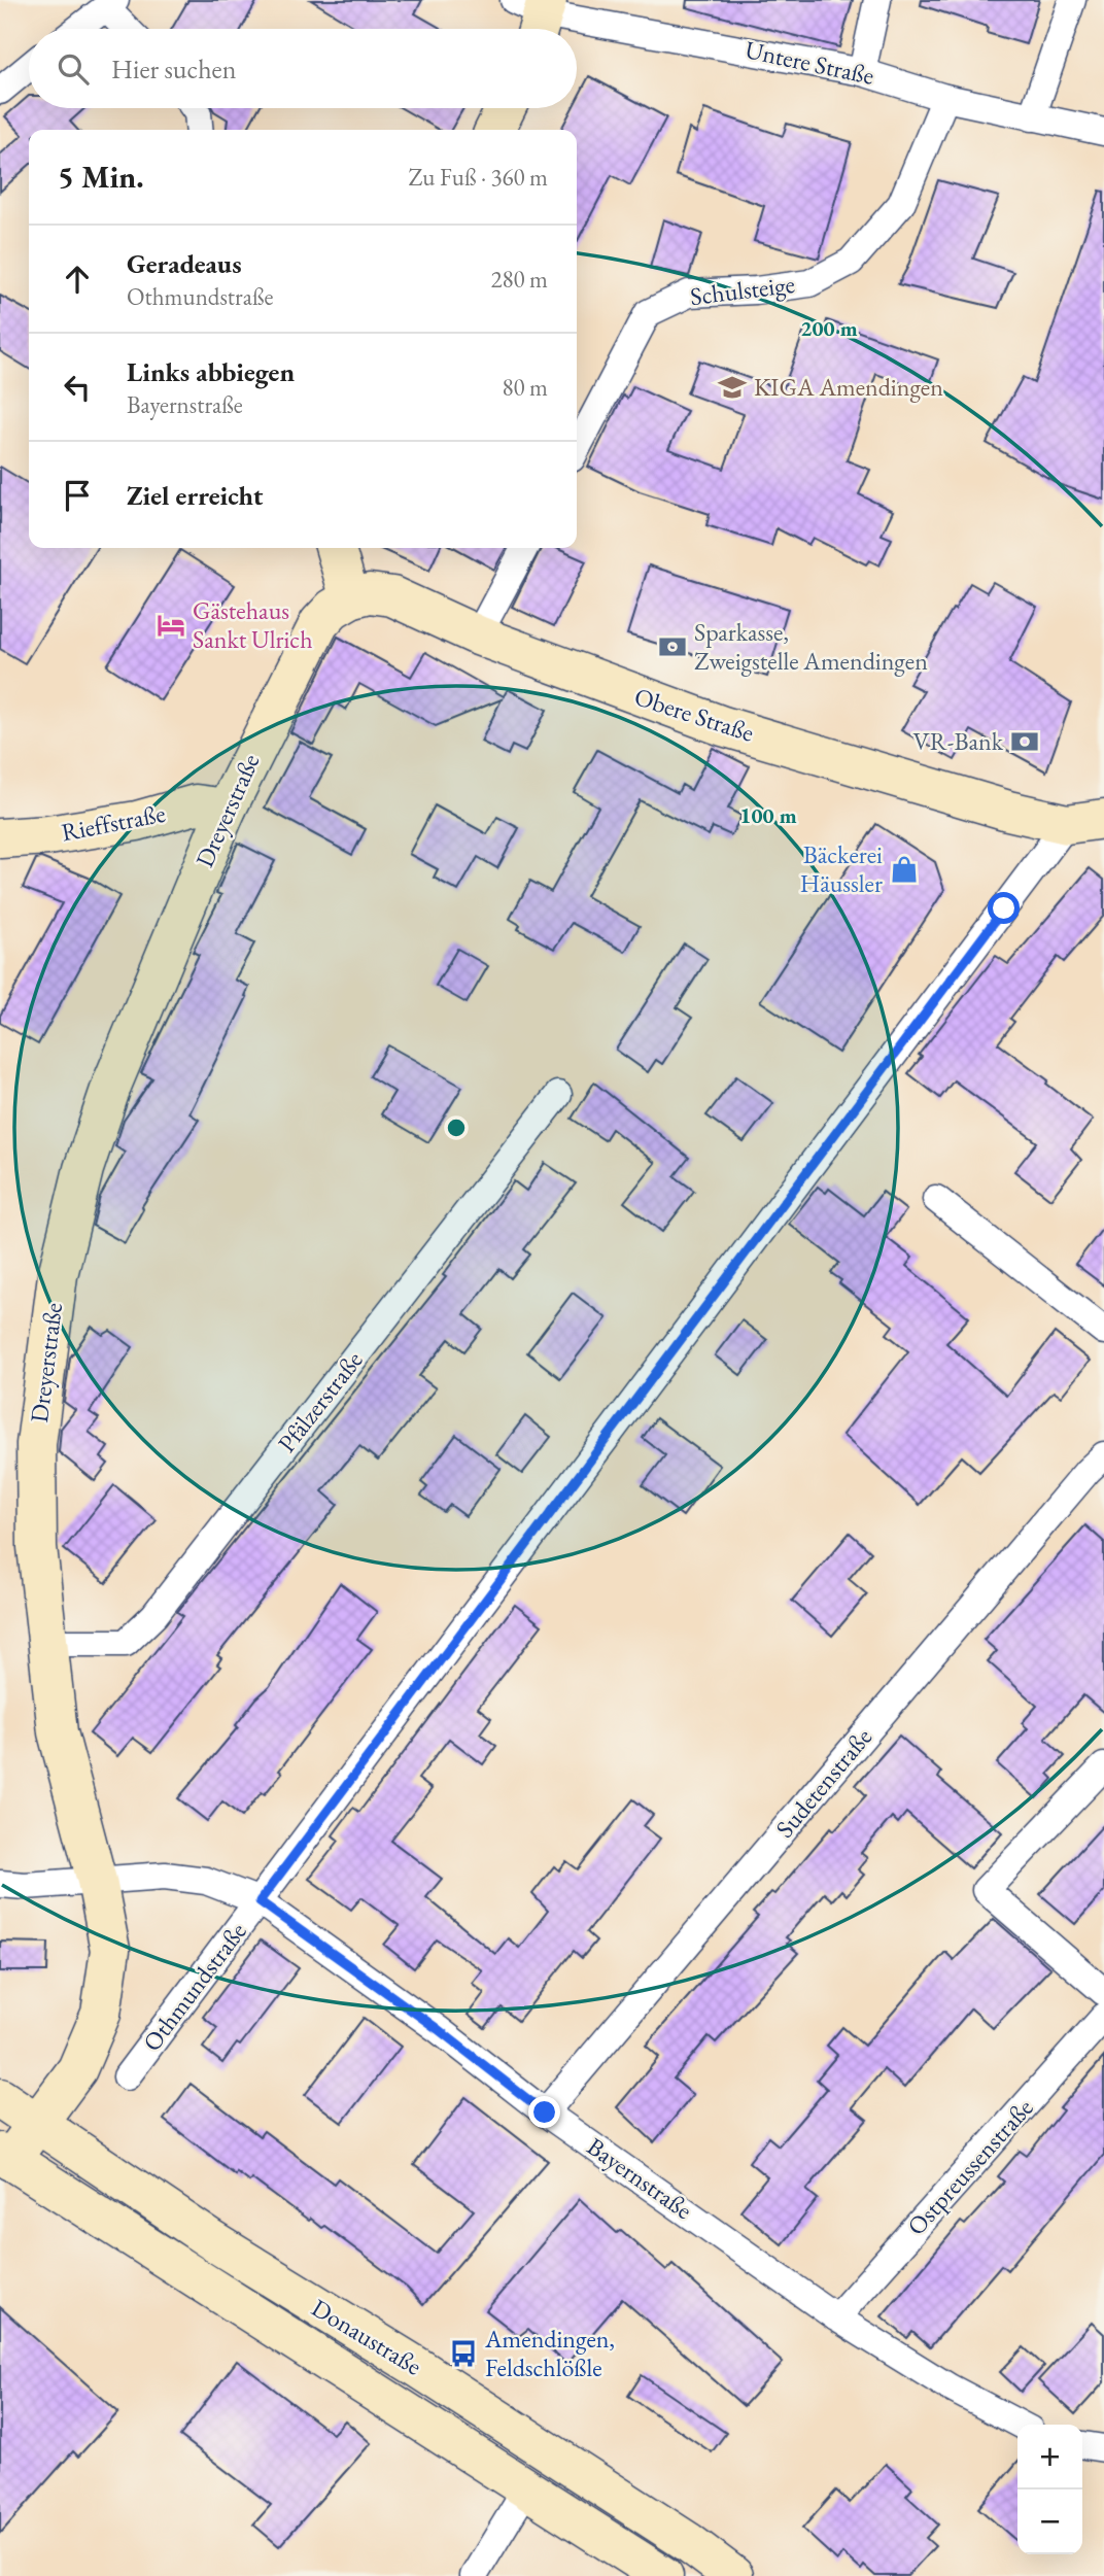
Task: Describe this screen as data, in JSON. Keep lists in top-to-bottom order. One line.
{"streets":{"street":["Untere Straße","Schulsteige","Obere Straße","Dreyerstraße","Rieffstraße","Pfälzerstraße","Sudetenstraße","Othmundstraße","Ostpreussenstraße","Bayernstraße","Donaustraße"]},"crossings":[["Untere Straße","Schulsteige"],["Obere Straße","Dreyerstraße"],["Obere Straße","Othmundstraße"],["Dreyerstraße","Rieffstraße"],["Dreyerstraße","Pfälzerstraße"],["Dreyerstraße","Bayernstraße"],["Dreyerstraße","Donaustraße"],["Sudetenstraße","Bayernstraße"],["Othmundstraße","Bayernstraße"],["Ostpreussenstraße","Bayernstraße"]],"places":{"school or university":["KIGA Amendingen"],"hotel":["Gästehaus Sankt Ulrich"],"bank":["Sparkasse, Zweigstelle Amendingen","VR-Bank"],"shop":["Bäckerei Häussler"],"bus stop":["Amendingen, Feldschlößle"]},"page":{"search":"Hier suchen","heading":["5 Min.","Zu Fuß · 360 m"],"list":[["Geradeaus","Othmundstraße","280 m"],["Links abbiegen","Bayernstraße","80 m"],"Ziel erreicht"],"map_buttons":["+","−"]},"rings":["200 m","100 m"]}
